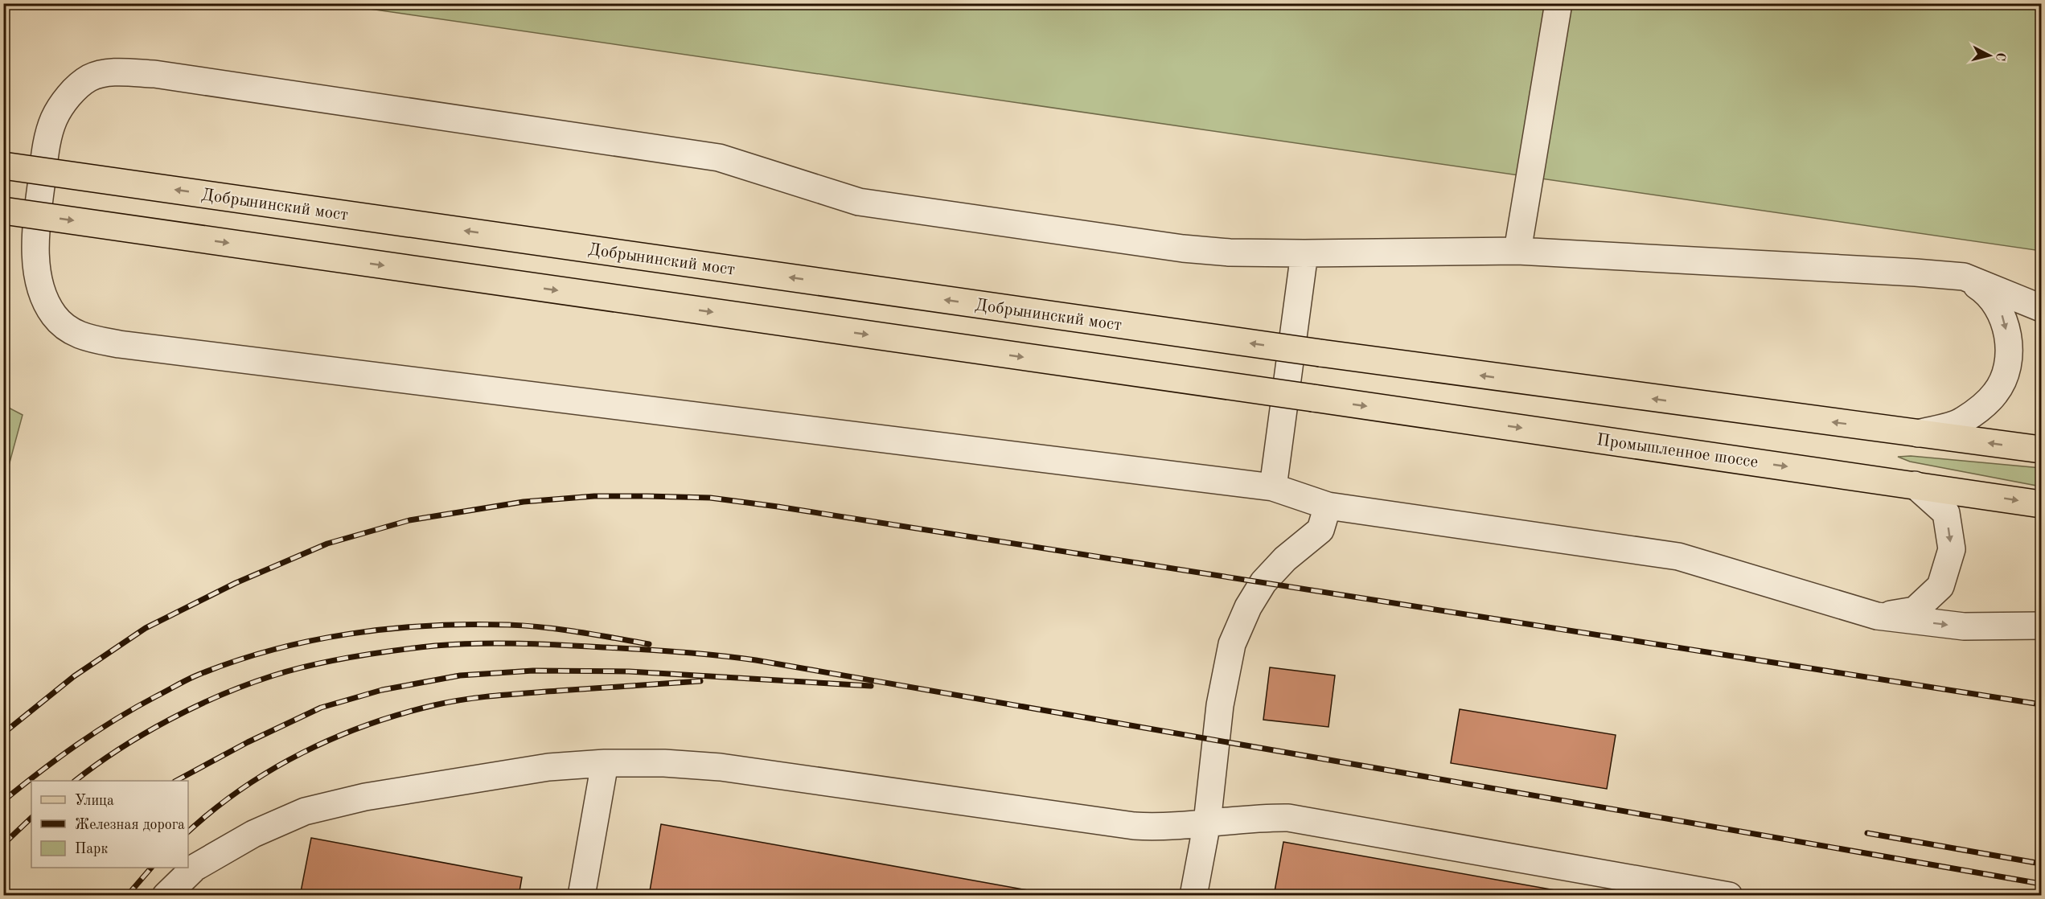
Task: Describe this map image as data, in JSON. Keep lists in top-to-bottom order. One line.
{"streets":{"main road":["Добрынинский мост","Промышленное шоссе"]},"one_way":["Добрынинский мост","Промышленное шоссе"],"legend":["Улица","Железная дорога","Парк"],"north":"right"}
